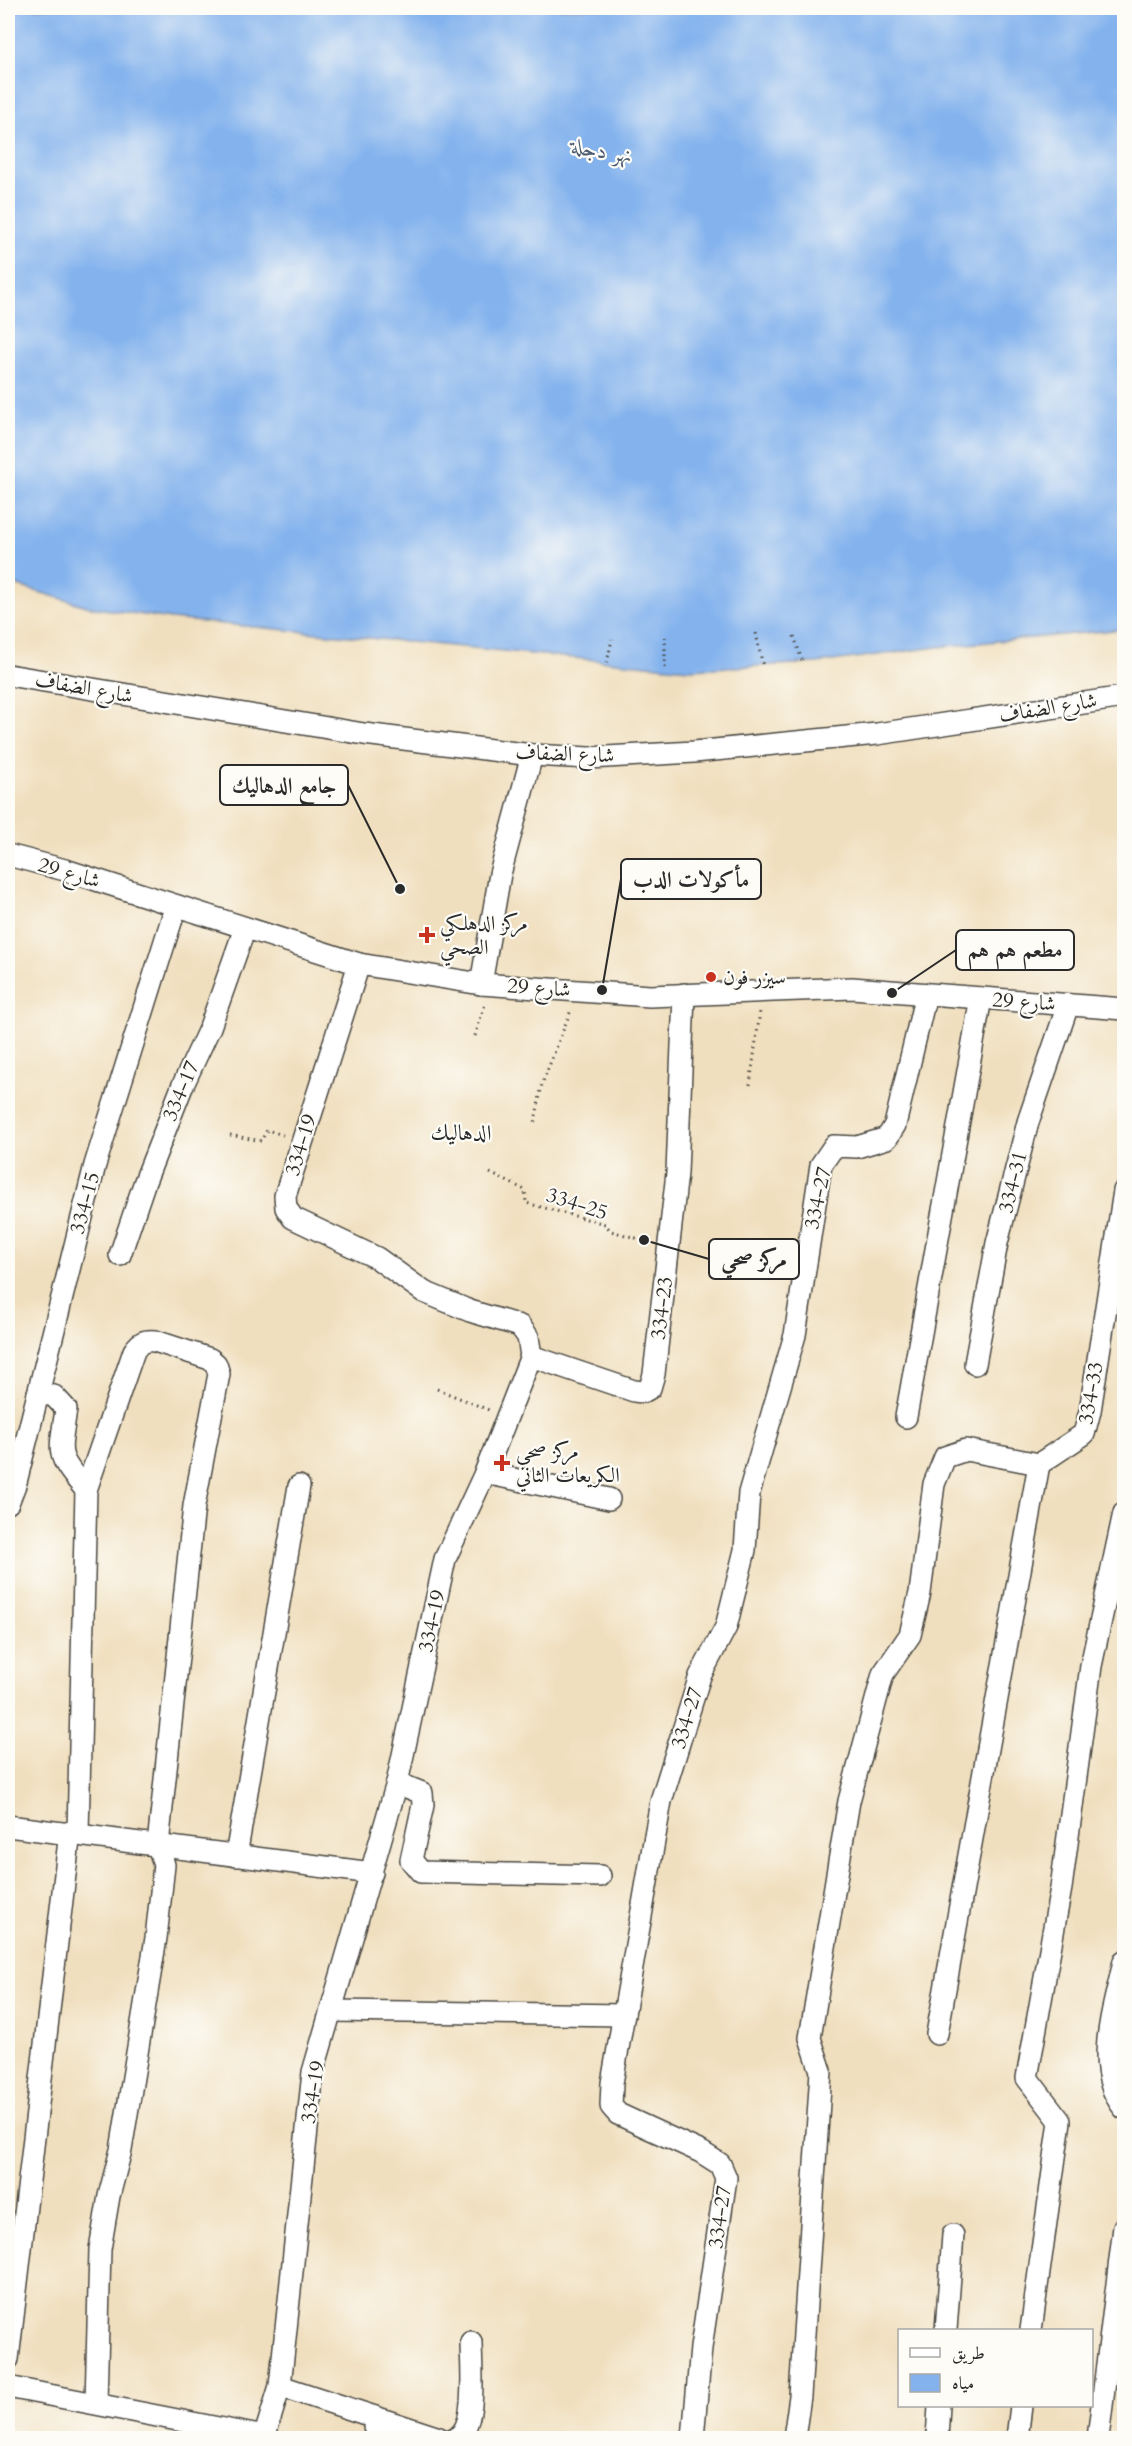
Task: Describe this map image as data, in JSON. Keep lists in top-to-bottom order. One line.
{"streets":{"street":["شارع الضفاف","شارع 29","334-17","334-19","334-31","334-27","334-15","334-23","334-33"],"path":["334-25"]},"crossings":[["شارع 29","334-17"],["شارع 29","334-19"],["شارع 29","334-31"],["شارع 29","334-27"],["شارع 29","334-15"],["شارع 29","334-23"],["334-19","334-23"],["334-25","334-23"]],"districts":["الدهاليك"],"water":["نهر دجلة"],"places":{"other":["جامع الدهاليك","سيزر فون","مأكولات الدب","مطعم هم هم","مركز صحي"],"health":["مركز الدهلكي الصحي","مركز صحي الكريعات الثاني"]},"legend":["طريق","مياه"]}
